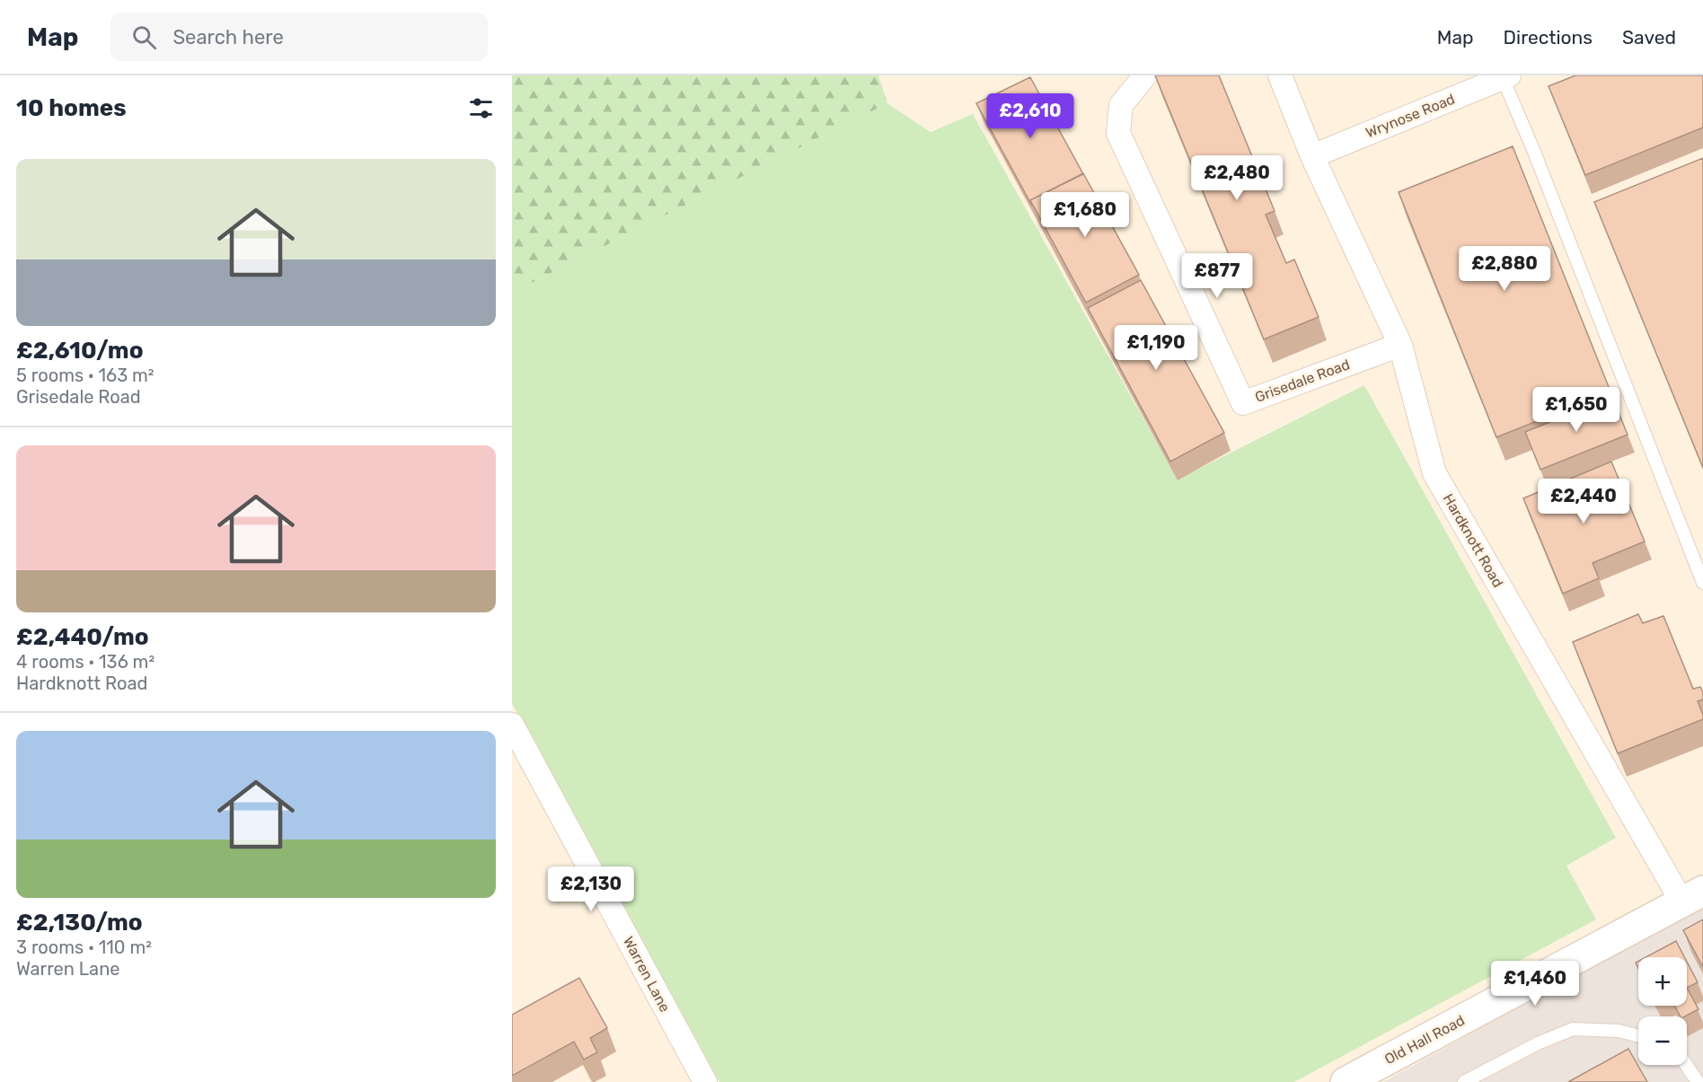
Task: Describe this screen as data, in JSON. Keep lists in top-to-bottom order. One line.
{"streets":{"street":["Wrynose Road","Grisedale Road","Hardknott Road","Warren Lane","Old Hall Road"]},"crossings":[["Wrynose Road","Hardknott Road"],["Grisedale Road","Hardknott Road"],["Hardknott Road","Old Hall Road"]],"page":{"header":"Map","search":"Search here","nav":["Map","Directions","Saved"],"heading":"10 homes","price":["£2,610","£2,480","£1,680","£2,880","£877","£1,190","£1,650","£2,440","£2,130","£1,460"],"list":[{"name":"£2,610/mo","note":"5 rooms · 163 m² · Grisedale Road"},{"name":"£2,440/mo","note":"4 rooms · 136 m² · Hardknott Road"},{"name":"£2,130/mo","note":"3 rooms · 110 m² · Warren Lane"}],"map_buttons":["+","−"]}}
